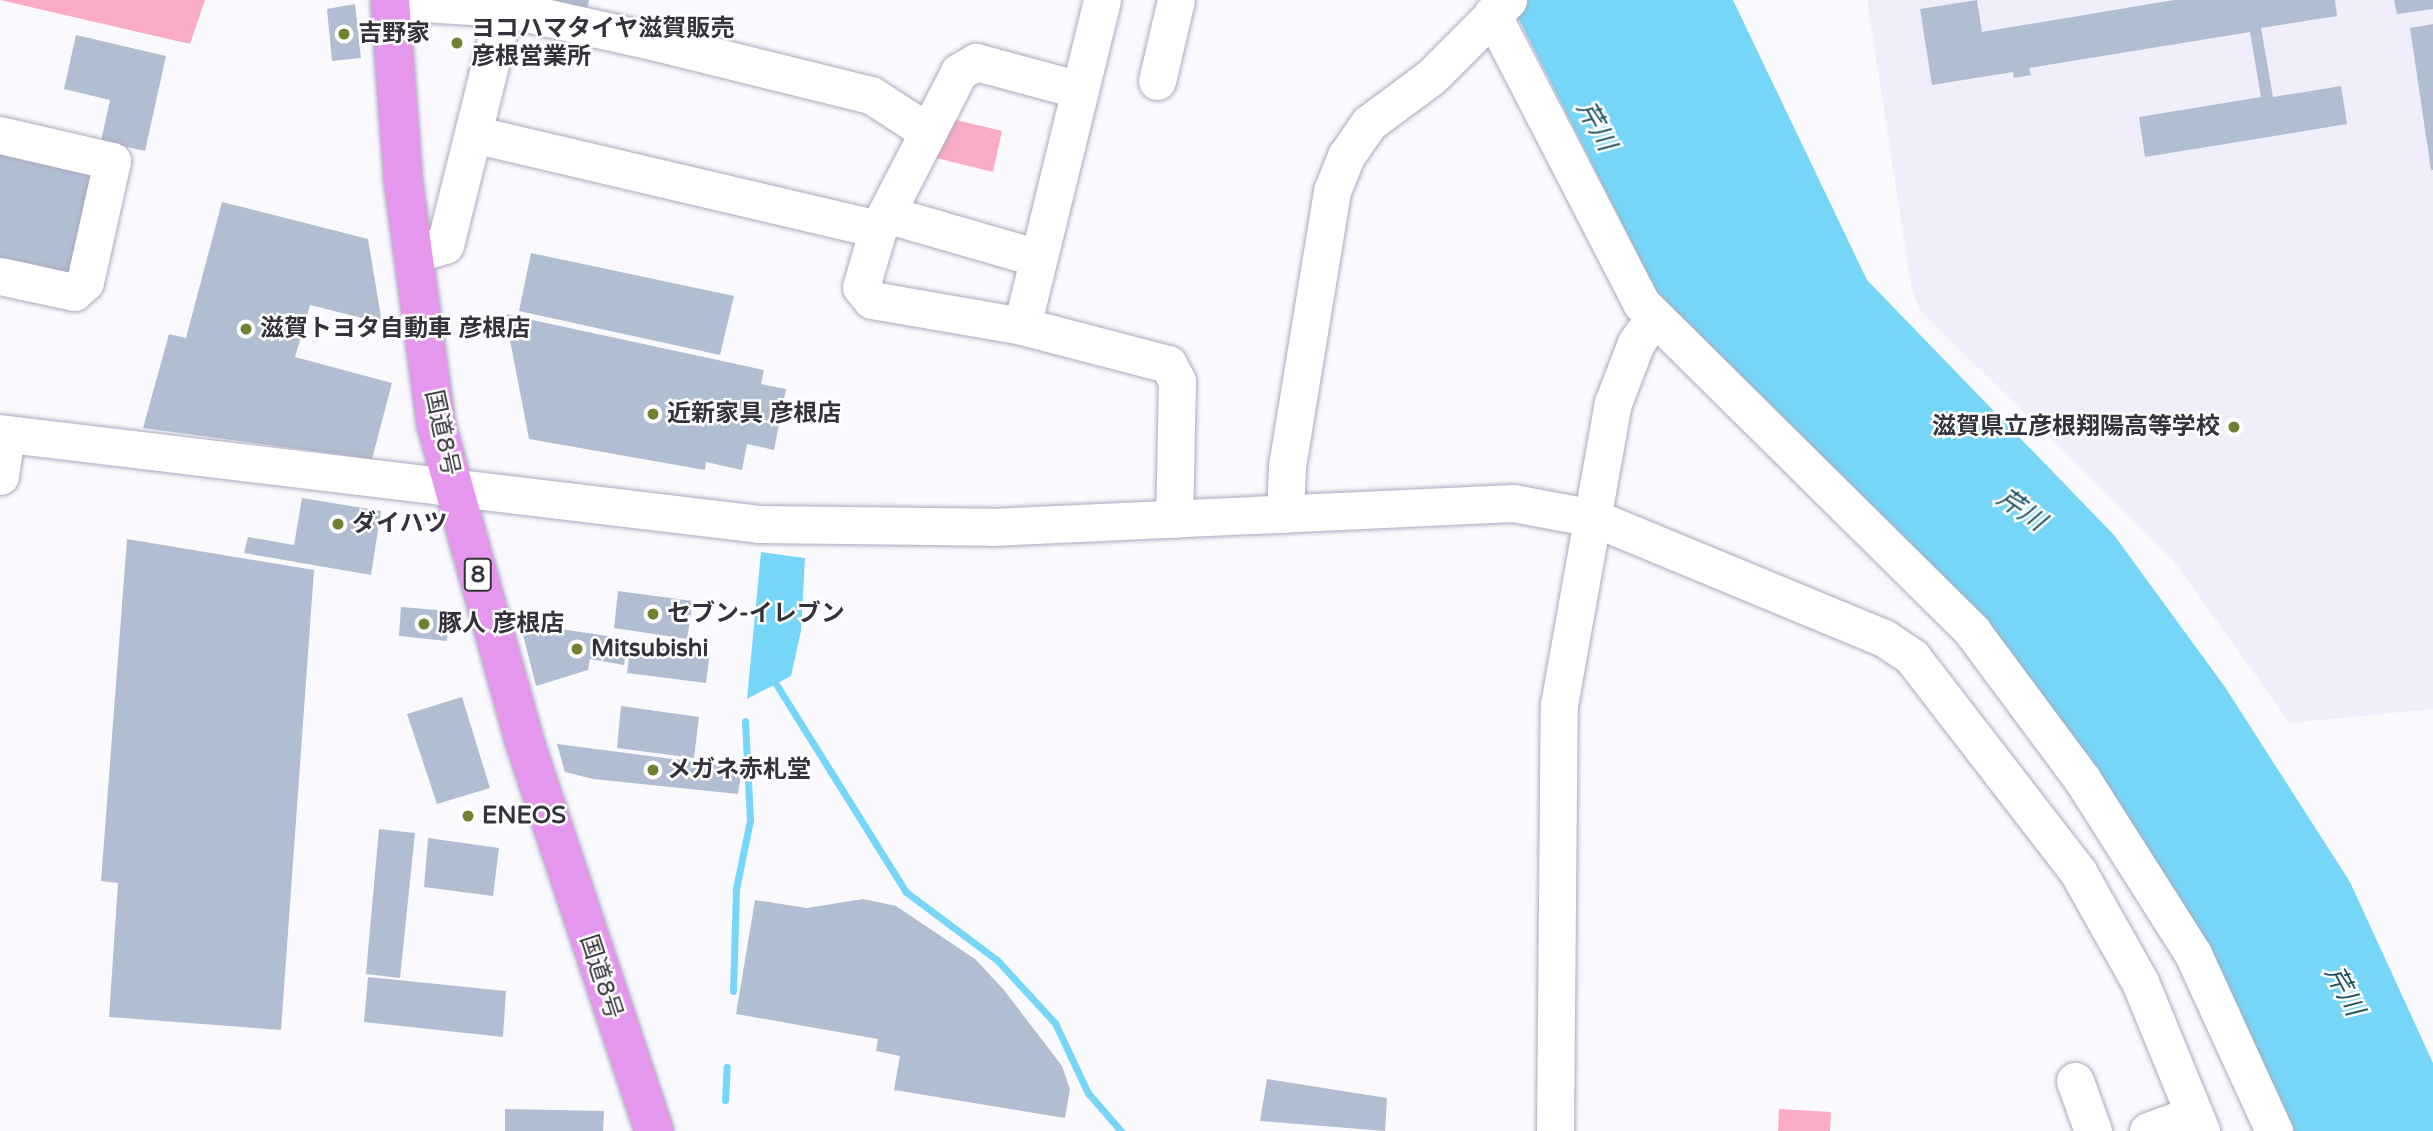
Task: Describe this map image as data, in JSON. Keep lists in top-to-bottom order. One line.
{"streets":{"highway":["国道8号","8"]},"water":["芹川"],"places":["吉野家","ヨコハマタイヤ滋賀販売 彦根営業所","滋賀トヨタ自動車 彦根店","近新家具 彦根店","滋賀県立彦根翔陽高等学校","ダイハツ","セブン-イレブン","豚人 彦根店","Mitsubishi","メガネ赤札堂","ENEOS"]}
